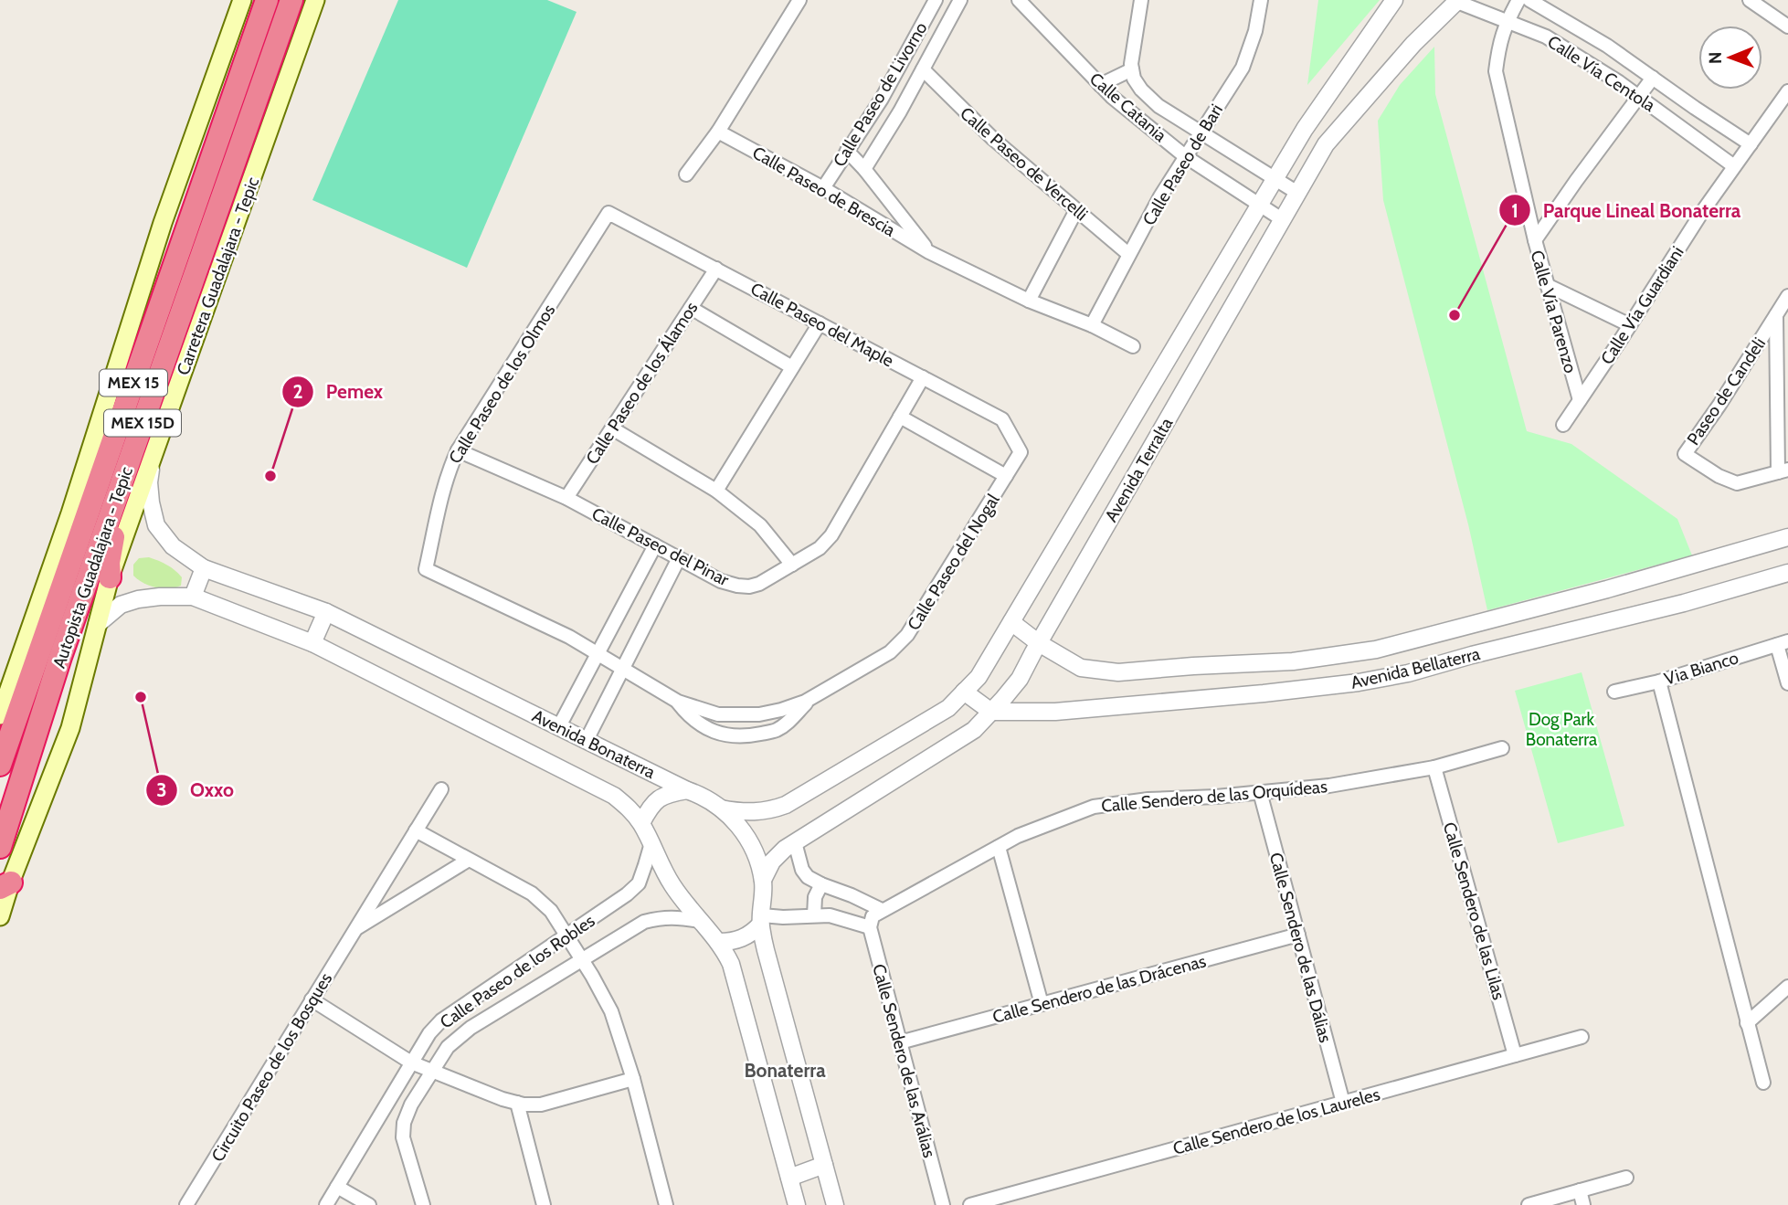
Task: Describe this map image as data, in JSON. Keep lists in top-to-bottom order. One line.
{"streets":{"highway":["MEX 15","MEX 15D","Autopista Guadalajara - Tepic"],"main road":["Carretera Guadalajara - Tepic"],"street":["Calle Vía Centola","Calle Paseo de Livorno","Calle Catania","Calle Paseo de Vercelli","Calle Paseo de Bari","Calle Paseo de Brescia","Calle Vía Guardiani","Calle Vía Parenzo","Calle Paseo del Maple","Calle Paseo de los Álamos","Calle Paseo de los Olmos","Paseo de Candeli","Avenida Terralta","Calle Paseo del Pinar","Calle Paseo del Nogal","Avenida Bellaterra","Via Bianco","Avenida Bonaterra","Calle Sendero de las Orquídeas","Calle Sendero de las Lilas","Calle Sendero de las Dálias","Calle Paseo de los Robles","Calle Sendero de las Drácenas","Calle Sendero de las Arálias","Circuito Paseo de los Bosques","Calle Sendero de los Laureles"]},"crossings":[["Calle Vía Centola","Calle Vía Guardiani"],["Calle Vía Centola","Calle Vía Parenzo"],["Calle Vía Centola","Avenida Terralta"],["Calle Paseo de Livorno","Calle Paseo de Vercelli"],["Calle Paseo de Livorno","Calle Paseo de Brescia"],["Calle Catania","Calle Paseo de Bari"],["Calle Catania","Avenida Terralta"],["Calle Paseo de Vercelli","Calle Paseo de Bari"],["Calle Paseo de Bari","Calle Paseo de Brescia"],["Carretera Guadalajara - Tepic","Avenida Bonaterra"],["Calle Vía Guardiani","Calle Vía Parenzo"],["Calle Paseo del Maple","Calle Paseo de los Álamos"],["Calle Paseo del Maple","Calle Paseo de los Olmos"],["Calle Paseo del Maple","Calle Paseo del Pinar"],["Calle Paseo del Maple","Calle Paseo del Nogal"],["Calle Paseo de los Álamos","Calle Paseo del Pinar"],["Calle Paseo de los Olmos","Calle Paseo del Pinar"],["Calle Paseo de los Olmos","Calle Paseo del Nogal"],["Avenida Terralta","Avenida Bellaterra"],["Avenida Terralta","Avenida Bonaterra"],["Avenida Bonaterra","Calle Paseo de los Robles"],["Calle Sendero de las Orquídeas","Calle Sendero de las Lilas"],["Calle Sendero de las Orquídeas","Calle Sendero de las Dálias"],["Calle Sendero de las Orquídeas","Calle Sendero de las Arálias"],["Calle Sendero de las Lilas","Calle Sendero de los Laureles"],["Calle Sendero de las Dálias","Calle Sendero de las Drácenas"],["Calle Sendero de las Dálias","Calle Sendero de los Laureles"],["Calle Sendero de las Drácenas","Calle Sendero de las Arálias"]],"districts":["Bonaterra"],"parks":["Dog Park Bonaterra"],"places":["Parque Lineal Bonaterra","Pemex","Oxxo"],"north":"left"}
